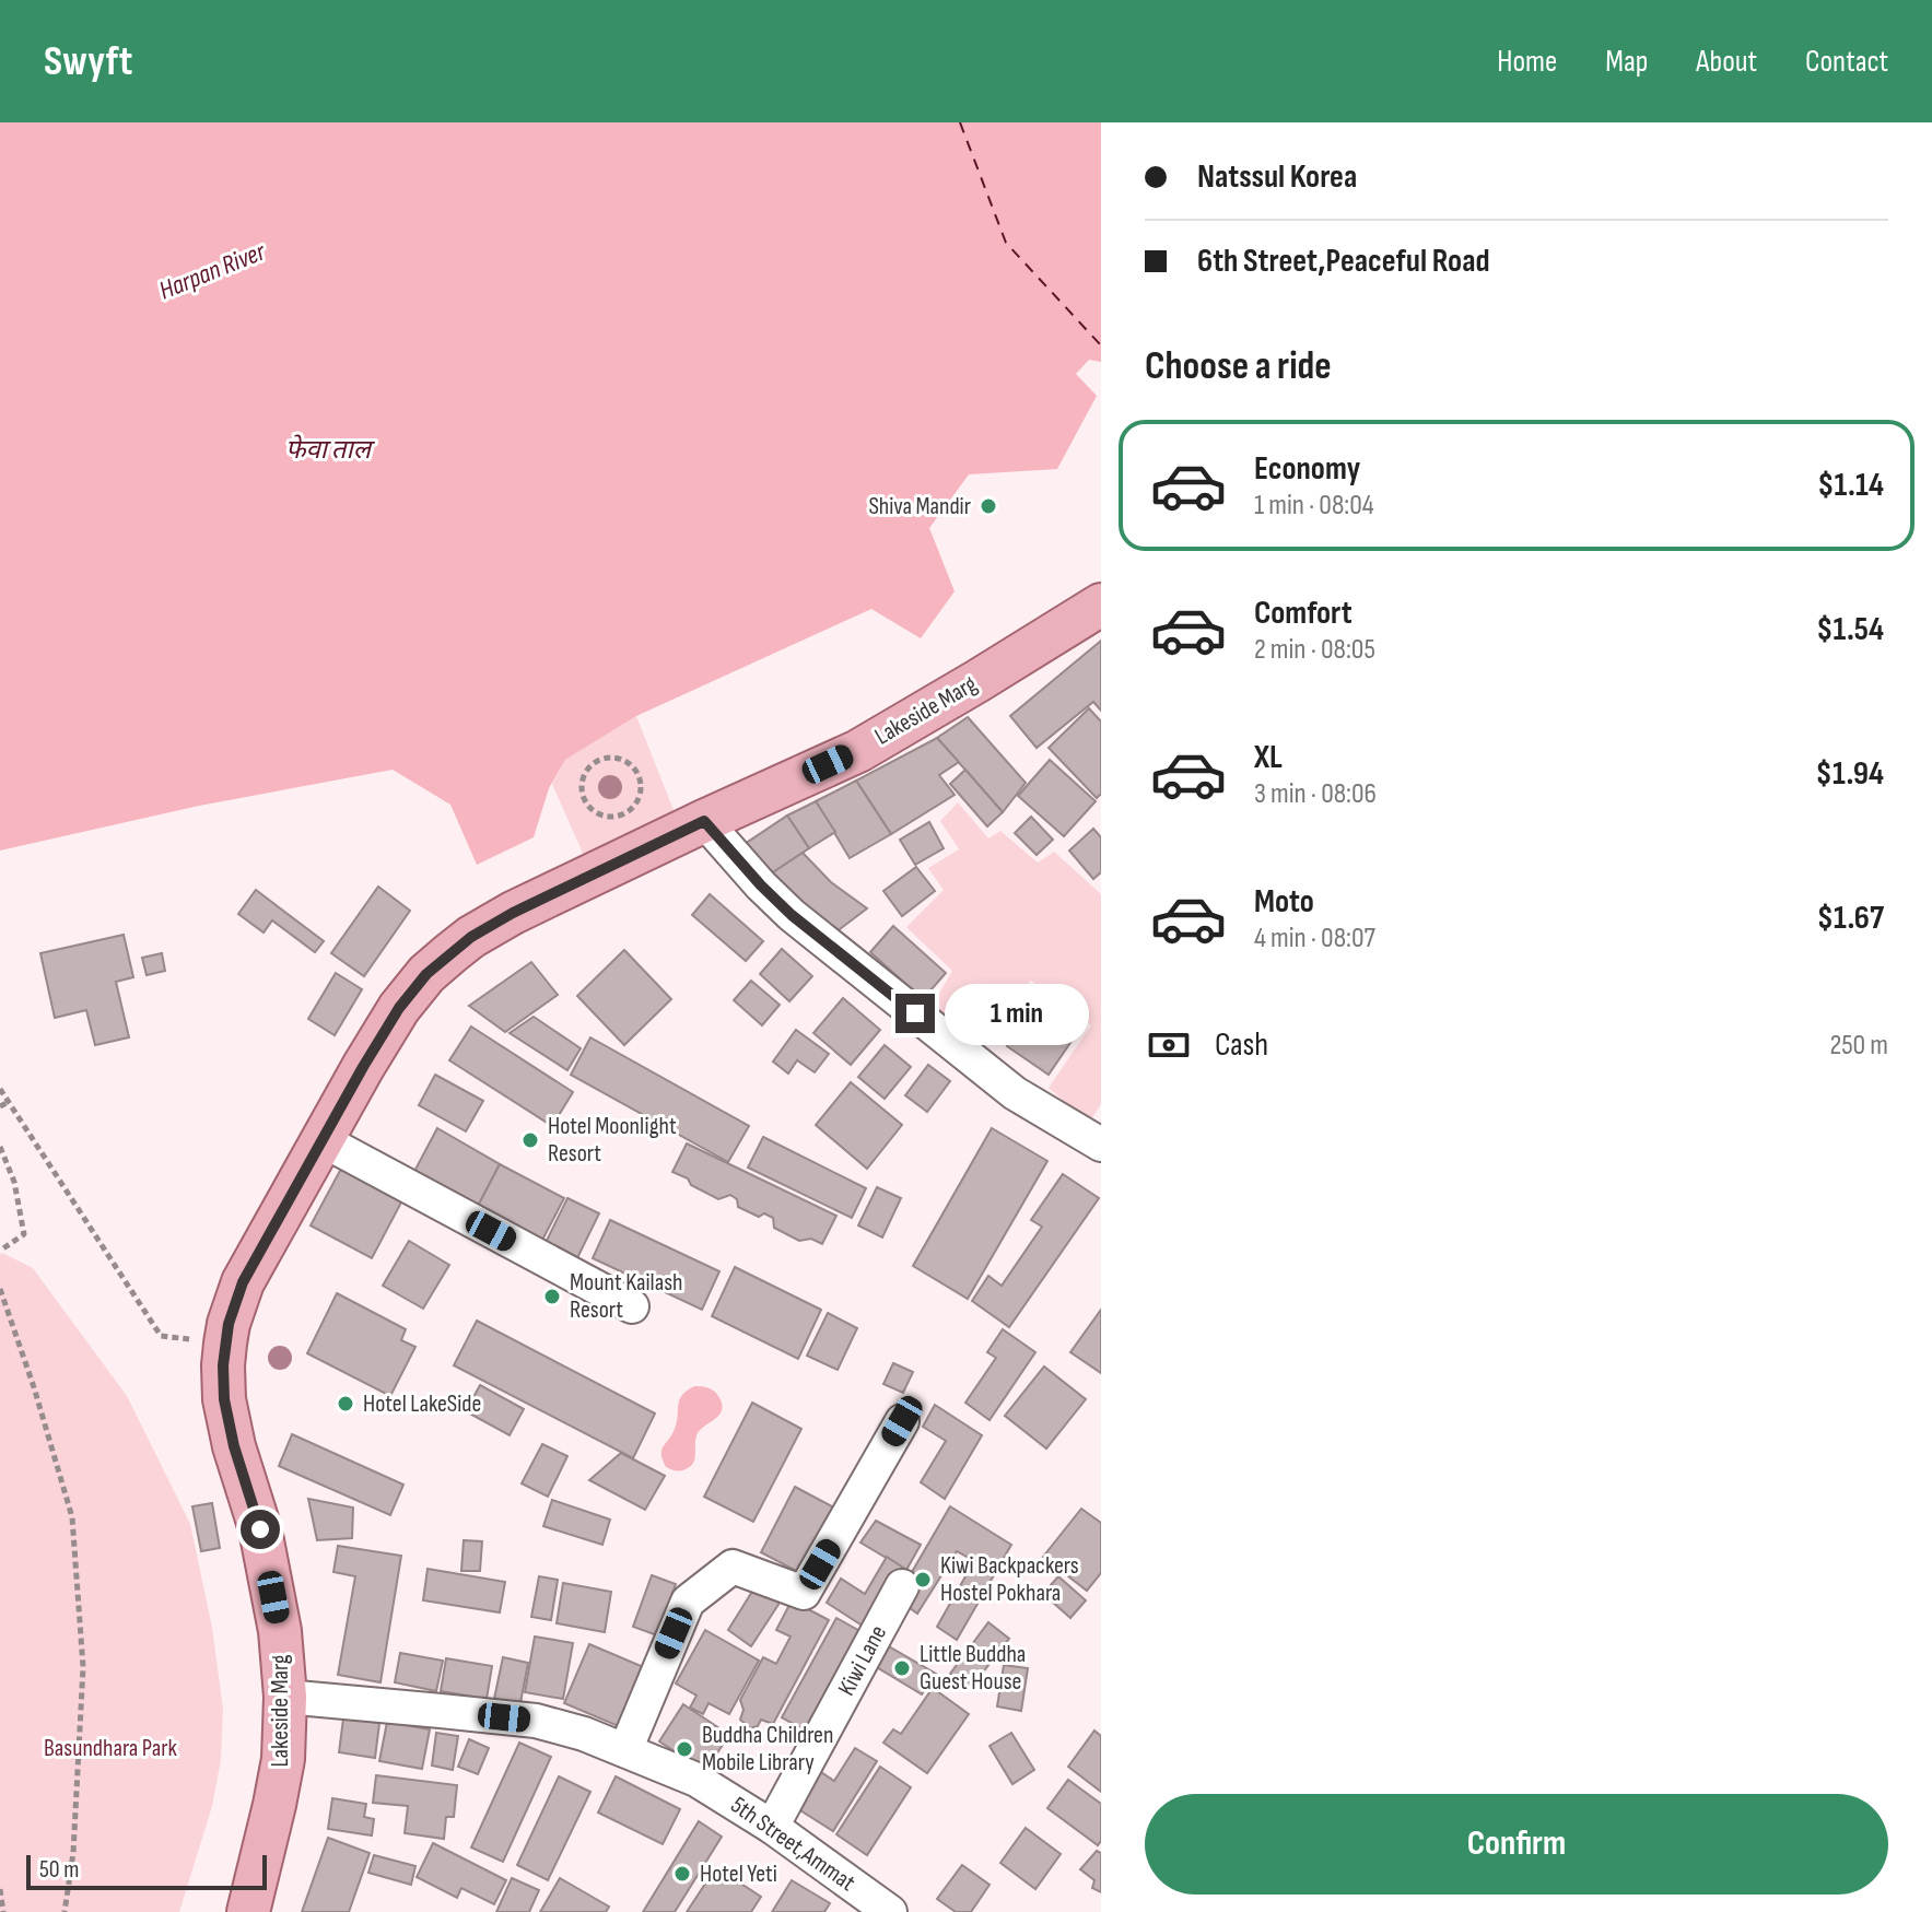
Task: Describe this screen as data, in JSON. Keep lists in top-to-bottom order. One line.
{"streets":{"main road":["Lakeside Marg"],"street":["Kiwi Lane","5th Street,Ammat"]},"crossings":[["Lakeside Marg","5th Street,Ammat"],["Kiwi Lane","5th Street,Ammat"]],"water":["Harpan River","फेवा ताल"],"parks":["Basundhara Park"],"places":["Shiva Mandir","Hotel Moonlight Resort","Mount Kailash Resort","Hotel LakeSide","Kiwi Backpackers Hostel Pokhara","Little Buddha Guest House","Buddha Children Mobile Library","Hotel Yeti"],"scale_bar":"50 m","page":{"header":"Swyft","nav":["Home","Map","About","Contact"],"banner":["Natssul Korea","6th Street,Peaceful Road"],"heading":"Choose a ride","list":[{"name":"Economy","note":"1 min · 08:04","value":"$1.14"},{"name":"Comfort","note":"2 min · 08:05","value":"$1.54"},{"name":"XL","note":"3 min · 08:06","value":"$1.94"},{"name":"Moto","note":"4 min · 08:07","value":"$1.67"}],"bubble":"1 min","pay":["Cash","250 m"],"buttons":"Confirm","scale":"50 m"}}
